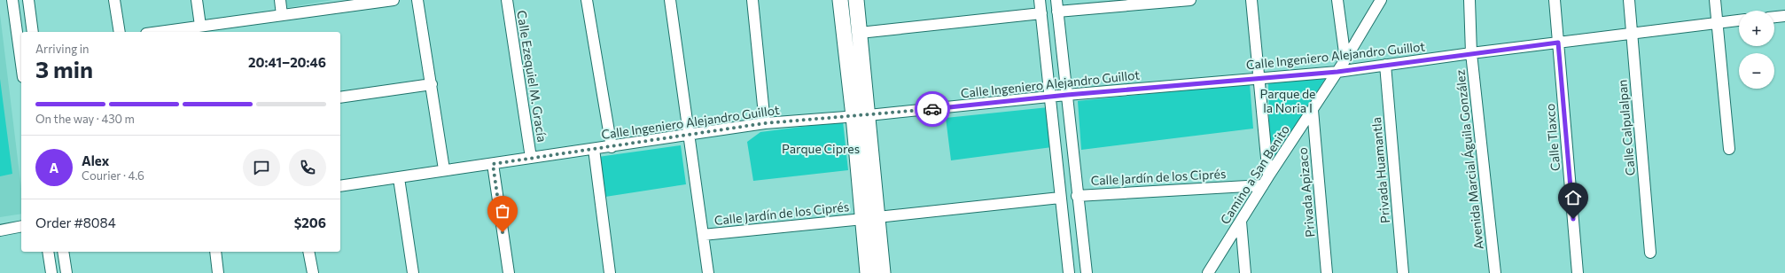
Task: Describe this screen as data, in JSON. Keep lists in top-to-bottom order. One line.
{"streets":{"street":["Calle Ingeniero Alejandro Guillot","Calle Ezequiel M. Gracía","Calle Calpulalpan","Calle Tlaxco","Avenida Marcial Águila González","Privada Huamantla","Camino a San Benito","Calle Jardín de los Ciprés","Privada Apizaco"]},"crossings":[["Calle Ingeniero Alejandro Guillot","Calle Ezequiel M. Gracía"],["Calle Ingeniero Alejandro Guillot","Calle Calpulalpan"],["Calle Ingeniero Alejandro Guillot","Calle Tlaxco"],["Calle Ingeniero Alejandro Guillot","Avenida Marcial Águila González"],["Calle Ingeniero Alejandro Guillot","Privada Huamantla"],["Calle Ingeniero Alejandro Guillot","Camino a San Benito"],["Camino a San Benito","Calle Jardín de los Ciprés"],["Camino a San Benito","Privada Apizaco"]],"parks":["Parque de la Noria I","Parque Cipres"],"page":{"map_buttons":["+","−"],"heading":["3 min","Arriving in","20:41–20:46"],"panel":["Alex","Courier · 4.6","Order #8084","$206"],"bar":"On the way · 430 m","round":"A"}}
